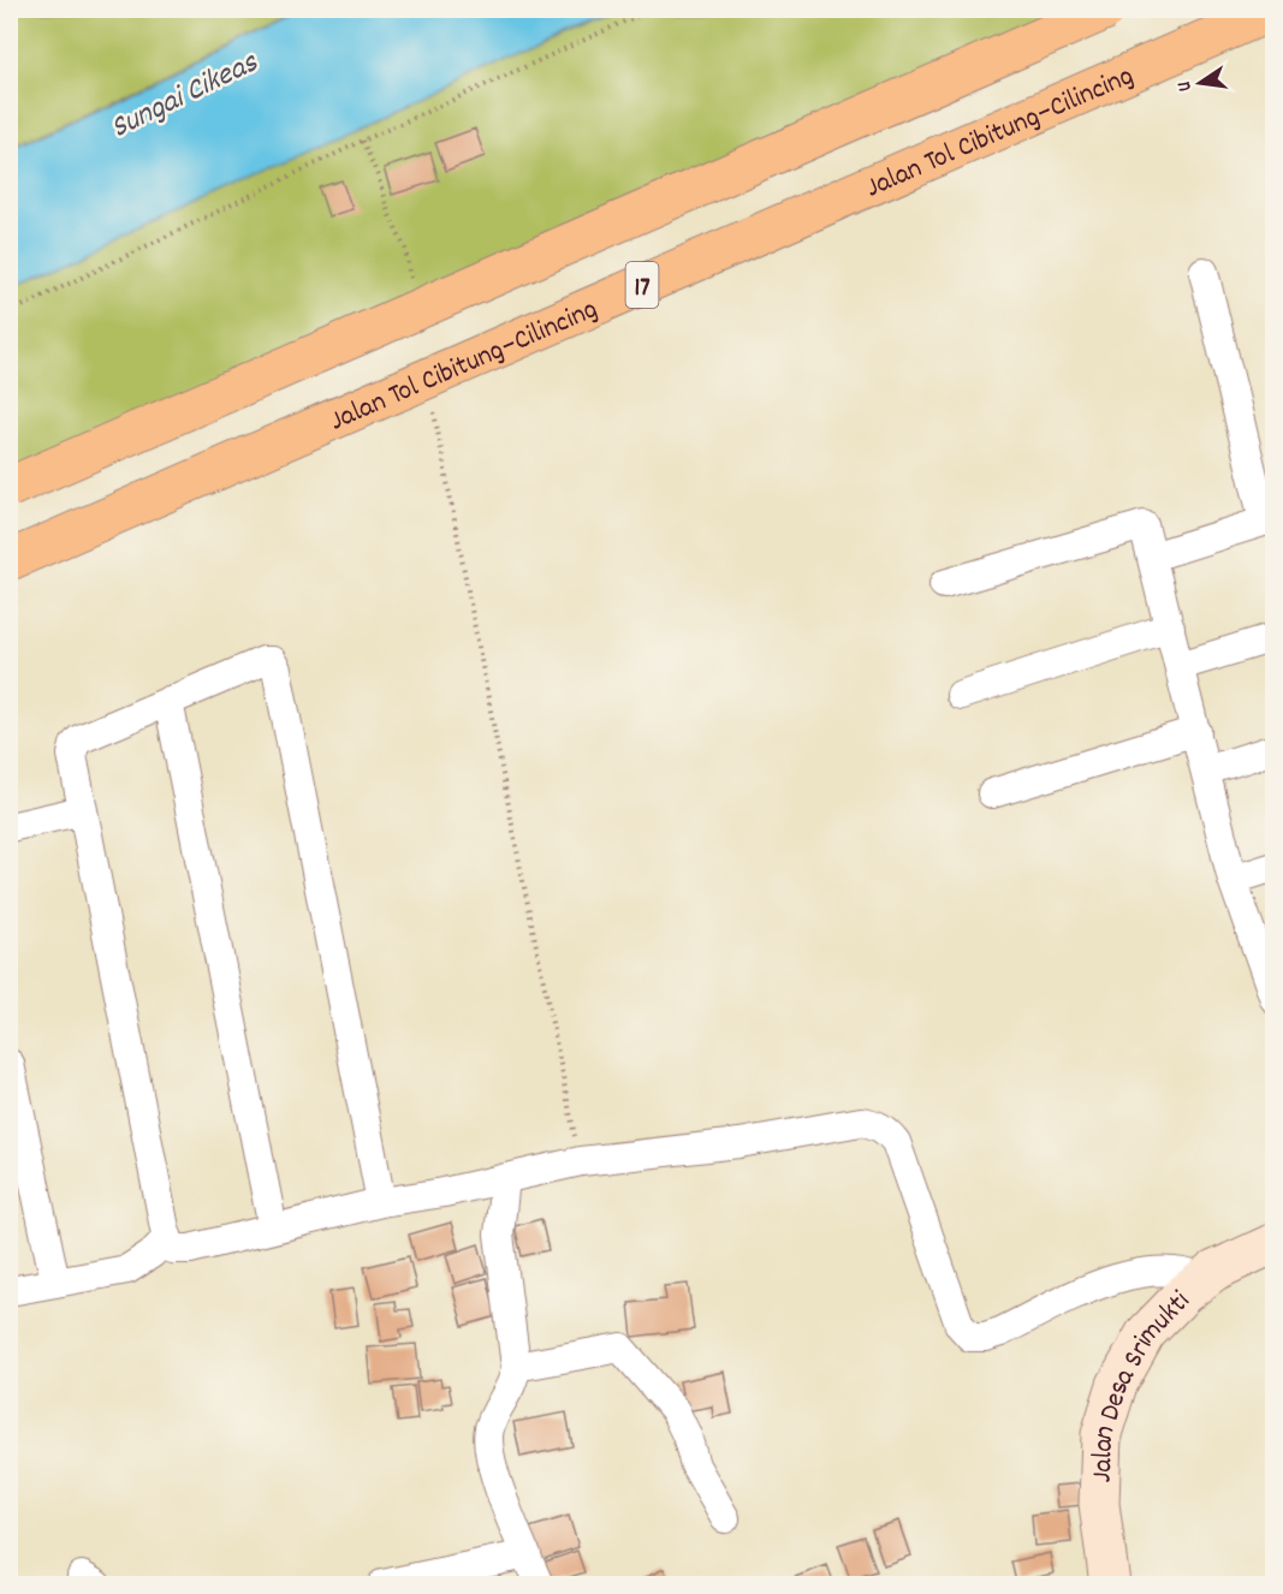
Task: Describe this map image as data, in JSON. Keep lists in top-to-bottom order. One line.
{"streets":{"highway":["Jalan Tol Cibitung–Cilincing","17"],"street":["Jalan Desa Srimukti"]},"water":["Sungai Cikeas"],"north":"left"}
